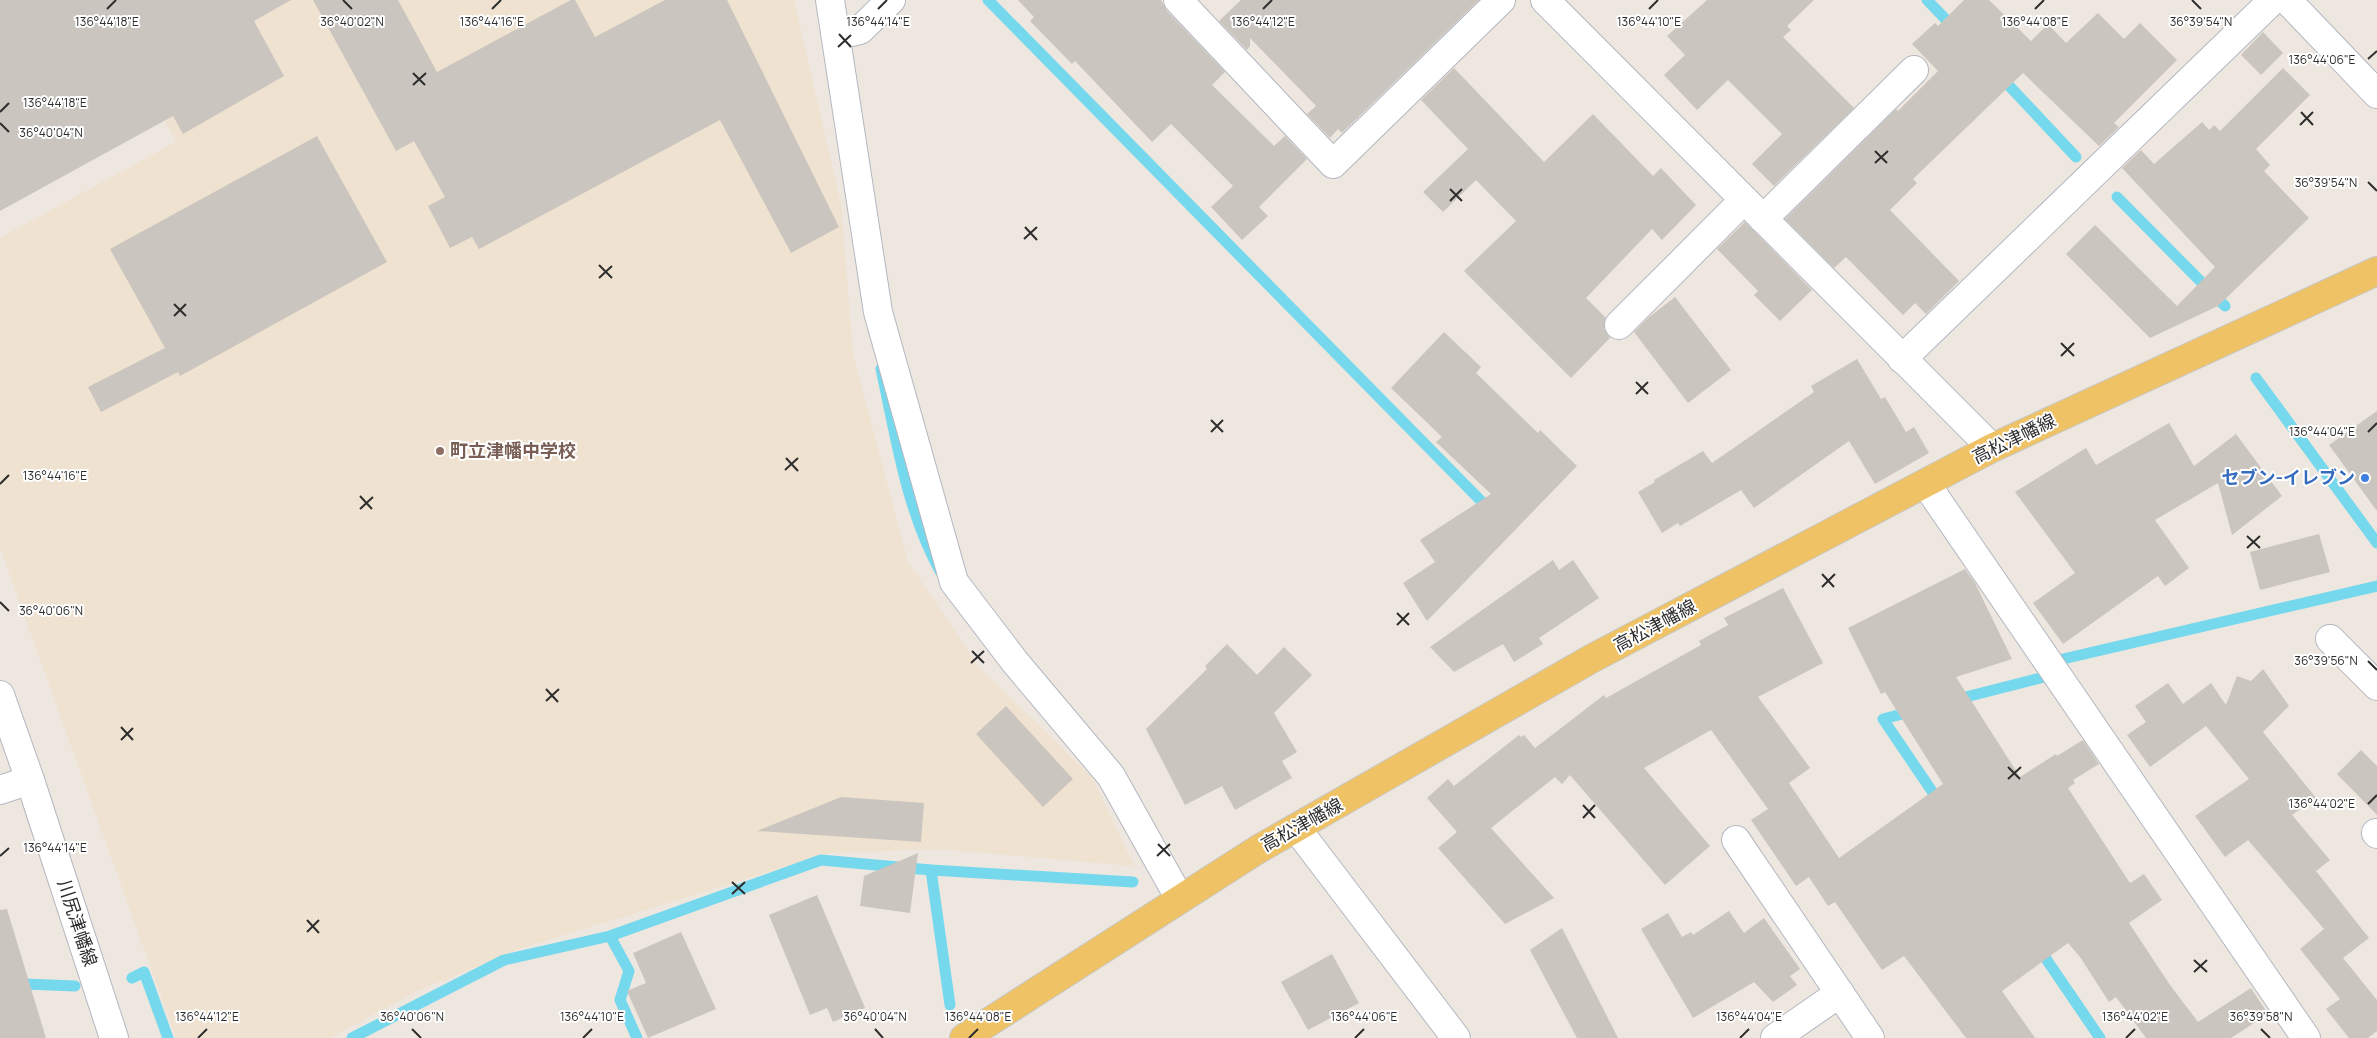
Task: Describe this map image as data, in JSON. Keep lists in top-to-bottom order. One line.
{"streets":{"main road":["高松津幡線"],"street":["川尻津幡線"]},"places":["町立津幡中学校","セブン-イレブン"],"coordinates":["136°44'18\"E","136°44'16\"E","136°44'14\"E","136°44'12\"E","136°44'10\"E","136°44'08\"E","36°39'54\"N","36°40'02\"N","136°44'06\"E","36°40'04\"N","136°44'04\"E","36°40'06\"N","36°39'56\"N","136°44'02\"E","36°39'58\"N"]}
